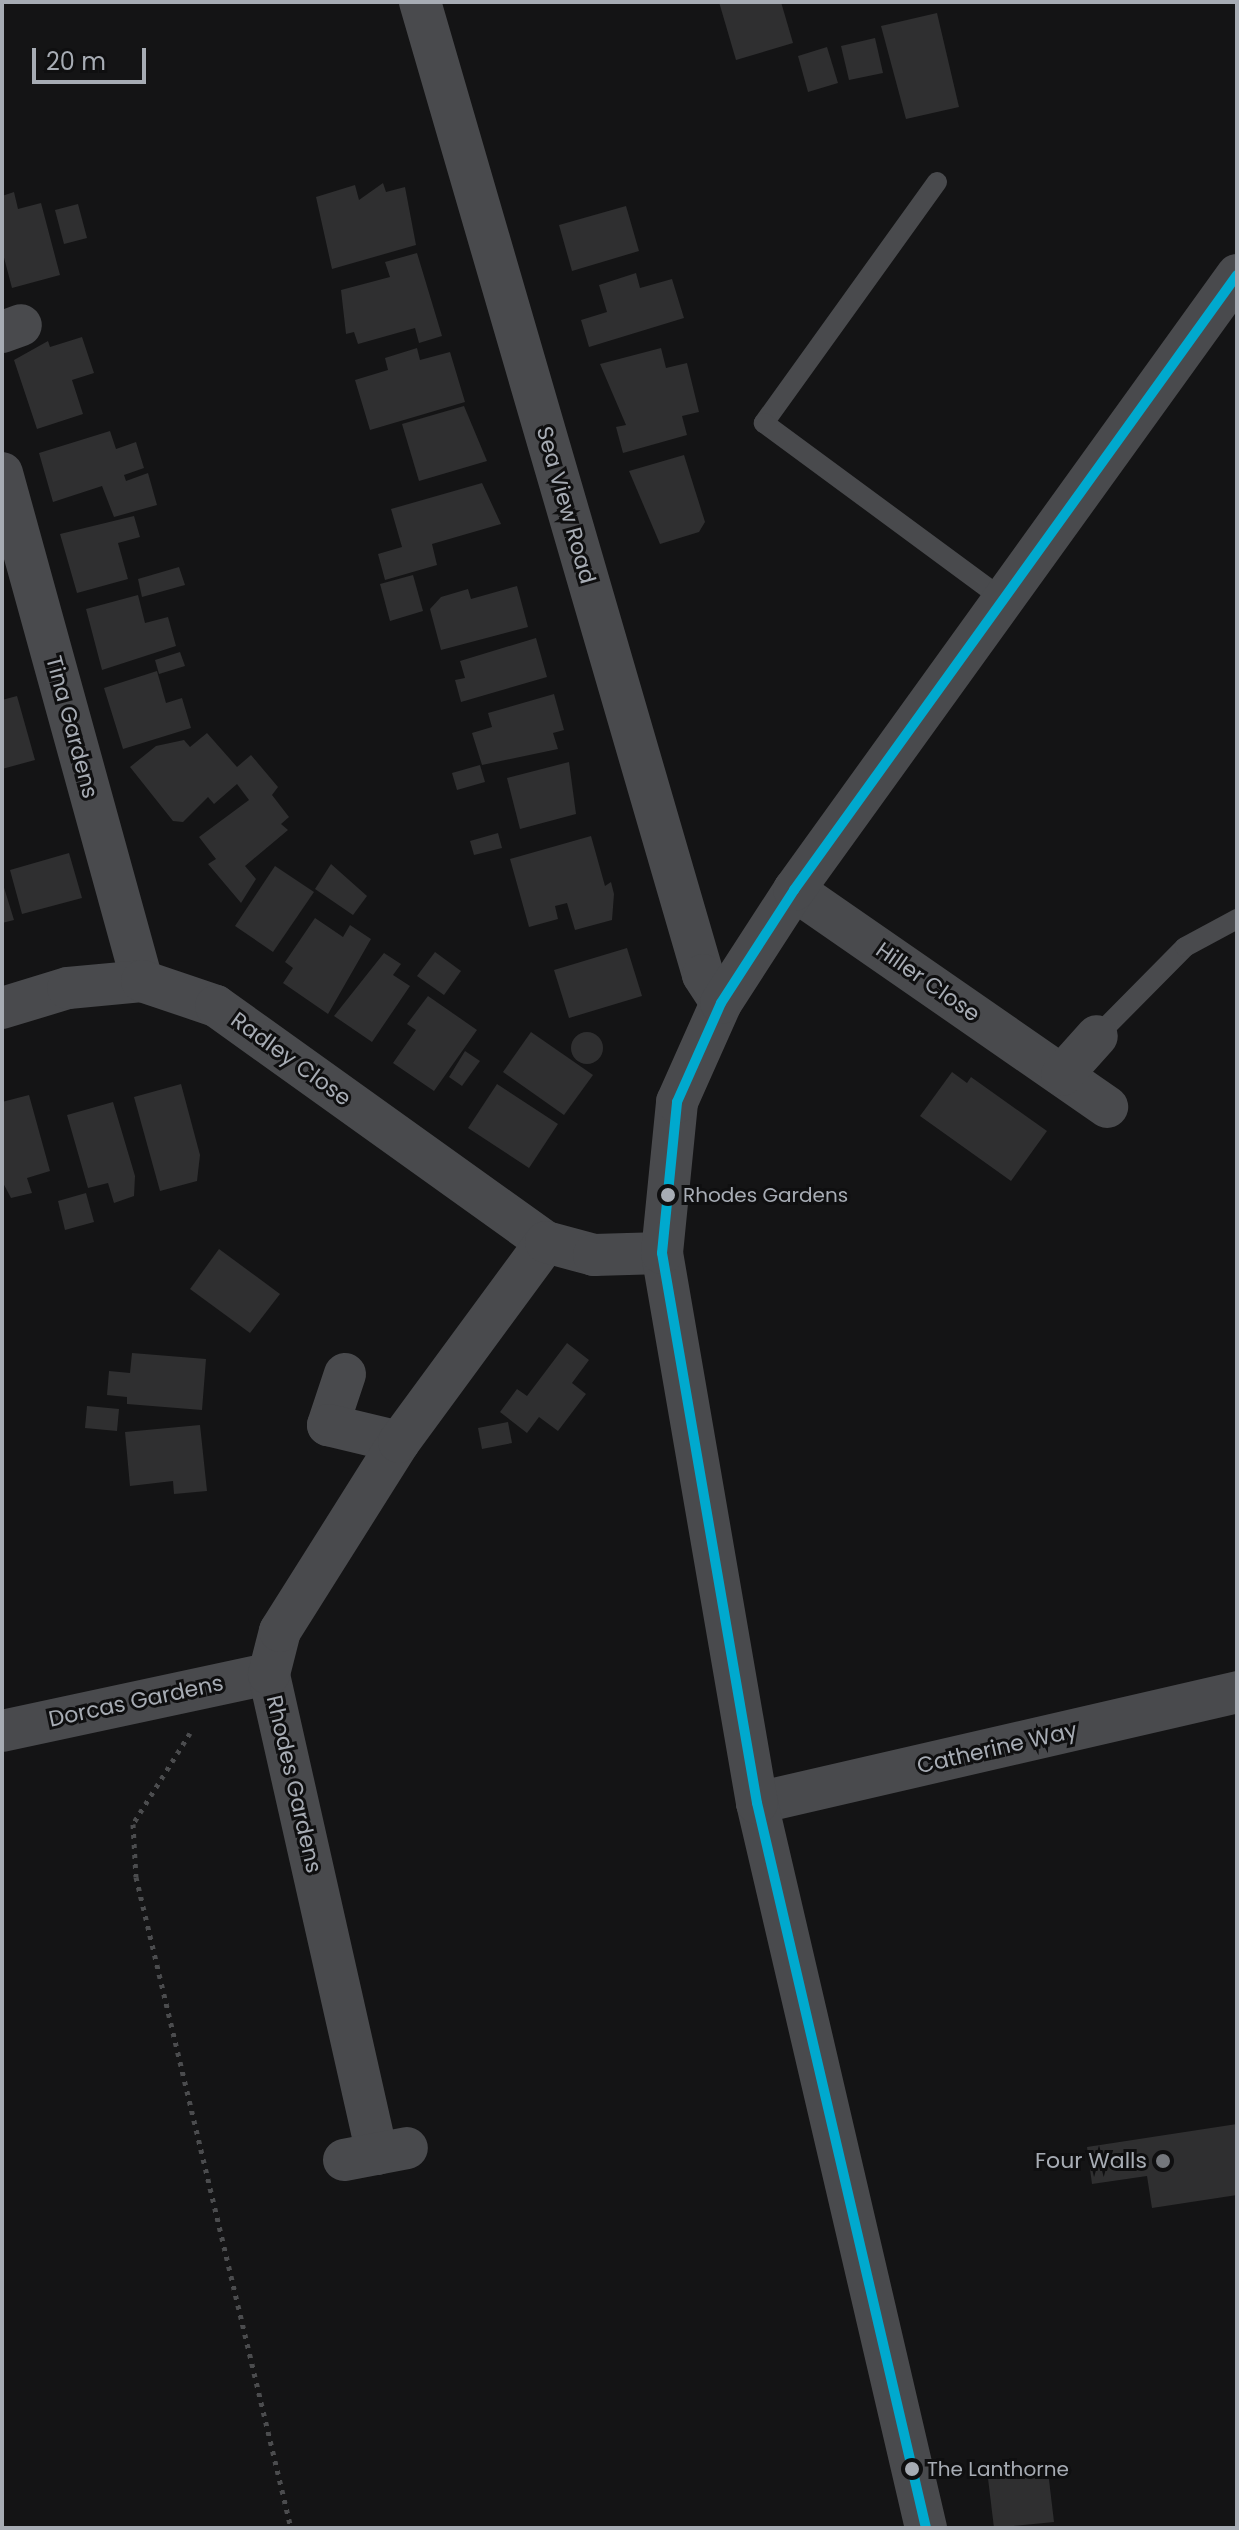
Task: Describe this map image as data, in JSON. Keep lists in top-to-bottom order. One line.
{"streets":{"street":["Sea View Road","Tina Gardens","Hiller Close","Radley Close","Dorcas Gardens","Catherine Way","Rhodes Gardens"]},"crossings":[["Tina Gardens","Radley Close"],["Radley Close","Rhodes Gardens"],["Dorcas Gardens","Rhodes Gardens"]],"places":["Rhodes Gardens","Four Walls","The Lanthorne"],"scale_bar":"20 m"}
